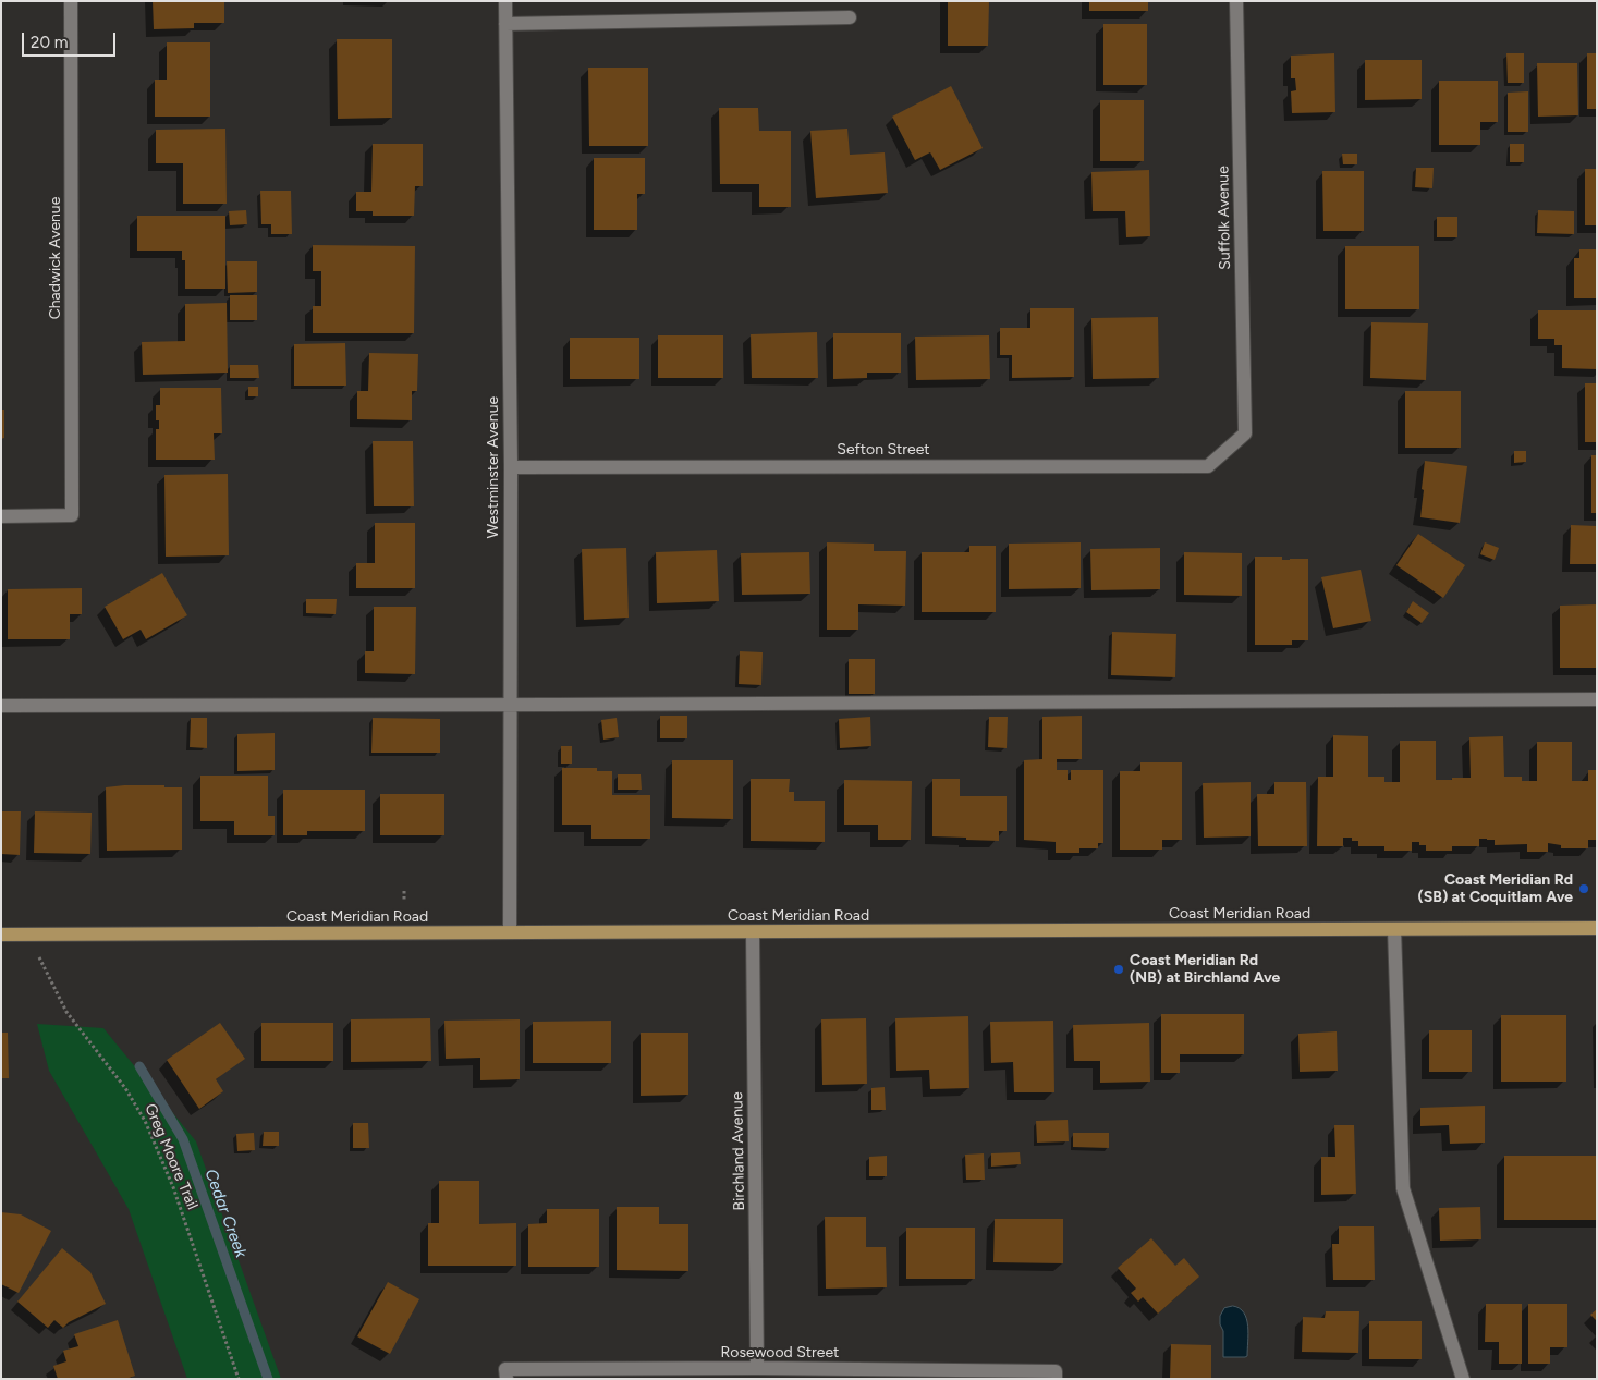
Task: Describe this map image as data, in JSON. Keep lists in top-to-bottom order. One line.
{"streets":{"main road":["Coast Meridian Road"],"street":["Suffolk Avenue","Chadwick Avenue","Sefton Street","Westminster Avenue","Birchland Avenue","Rosewood Street"],"path":["Greg Moore Trail"]},"crossings":[["Suffolk Avenue","Sefton Street"],["Sefton Street","Westminster Avenue"],["Westminster Avenue","Coast Meridian Road"],["Coast Meridian Road","Birchland Avenue"],["Coast Meridian Road","Greg Moore Trail"],["Birchland Avenue","Rosewood Street"]],"water":["Cedar Creek"],"places":["Coast Meridian Rd (SB) at Coquitlam Ave","Coast Meridian Rd (NB) at Birchland Ave"],"scale_bar":"20 m"}
